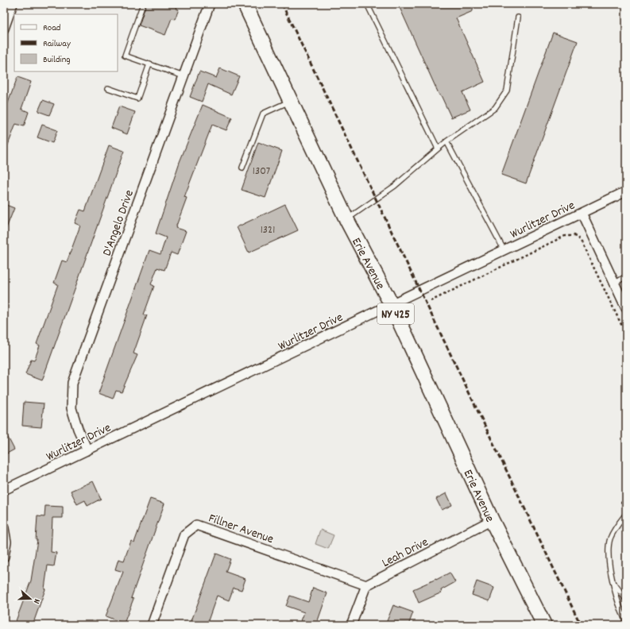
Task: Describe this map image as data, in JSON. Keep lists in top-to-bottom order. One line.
{"streets":{"main road":["Erie Avenue","NY 425"],"street":["Wurlitzer Drive","D'Angelo Drive","Fillner Avenue","Leah Drive"]},"crossings":[["Wurlitzer Drive","D'Angelo Drive"],["Wurlitzer Drive","Erie Avenue"],["Erie Avenue","Leah Drive"],["Fillner Avenue","Leah Drive"]],"house_numbers":["1307","1321"],"legend":["Road","Railway","Building"],"north":"right"}
